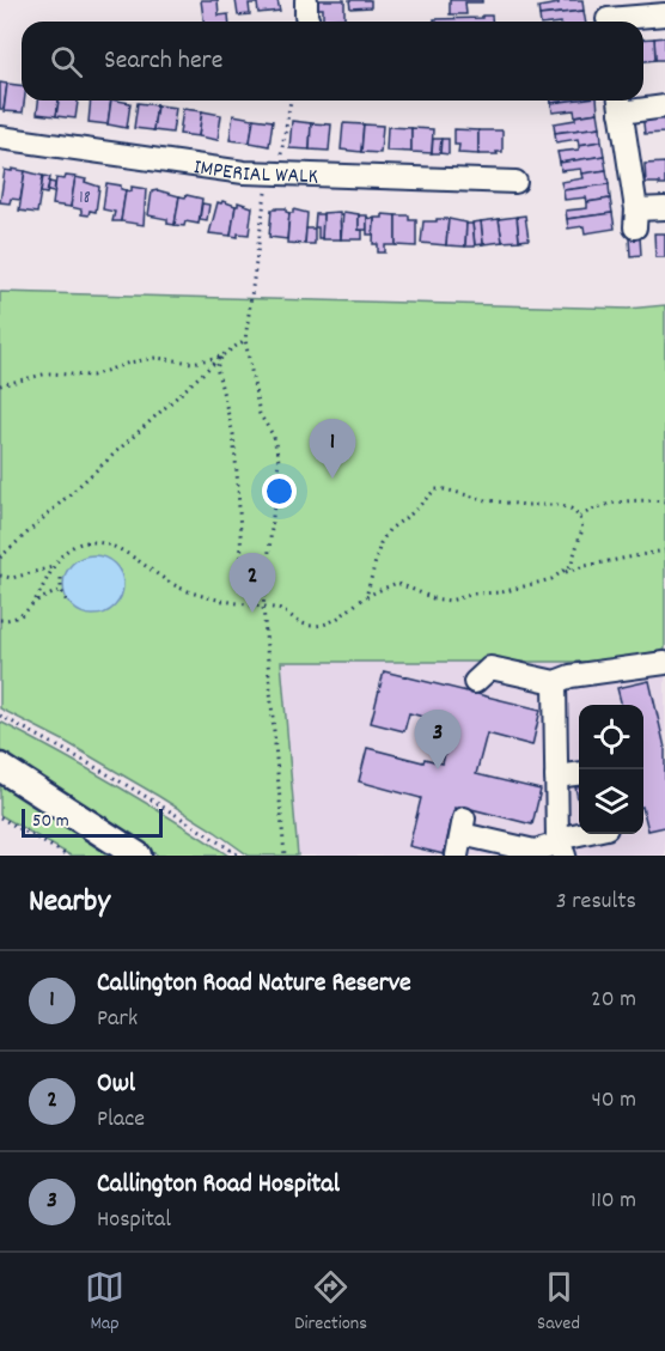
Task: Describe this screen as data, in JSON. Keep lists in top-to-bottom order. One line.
{"streets":{"street":["IMPERIAL WALK"]},"house_numbers":["18"],"scale_bar":"50 m","page":{"search":"Search here","pins":["1","2","3"],"scale":"50 m","heading":["Nearby","3 results"],"list":[{"mark":"1","name":"Callington Road Nature Reserve","note":"Park","value":"20 m"},{"mark":"2","name":"Owl","note":"Place","value":"40 m"},{"mark":"3","name":"Callington Road Hospital","note":"Hospital","value":"110 m"}],"nav":["Map","Directions","Saved"]}}
